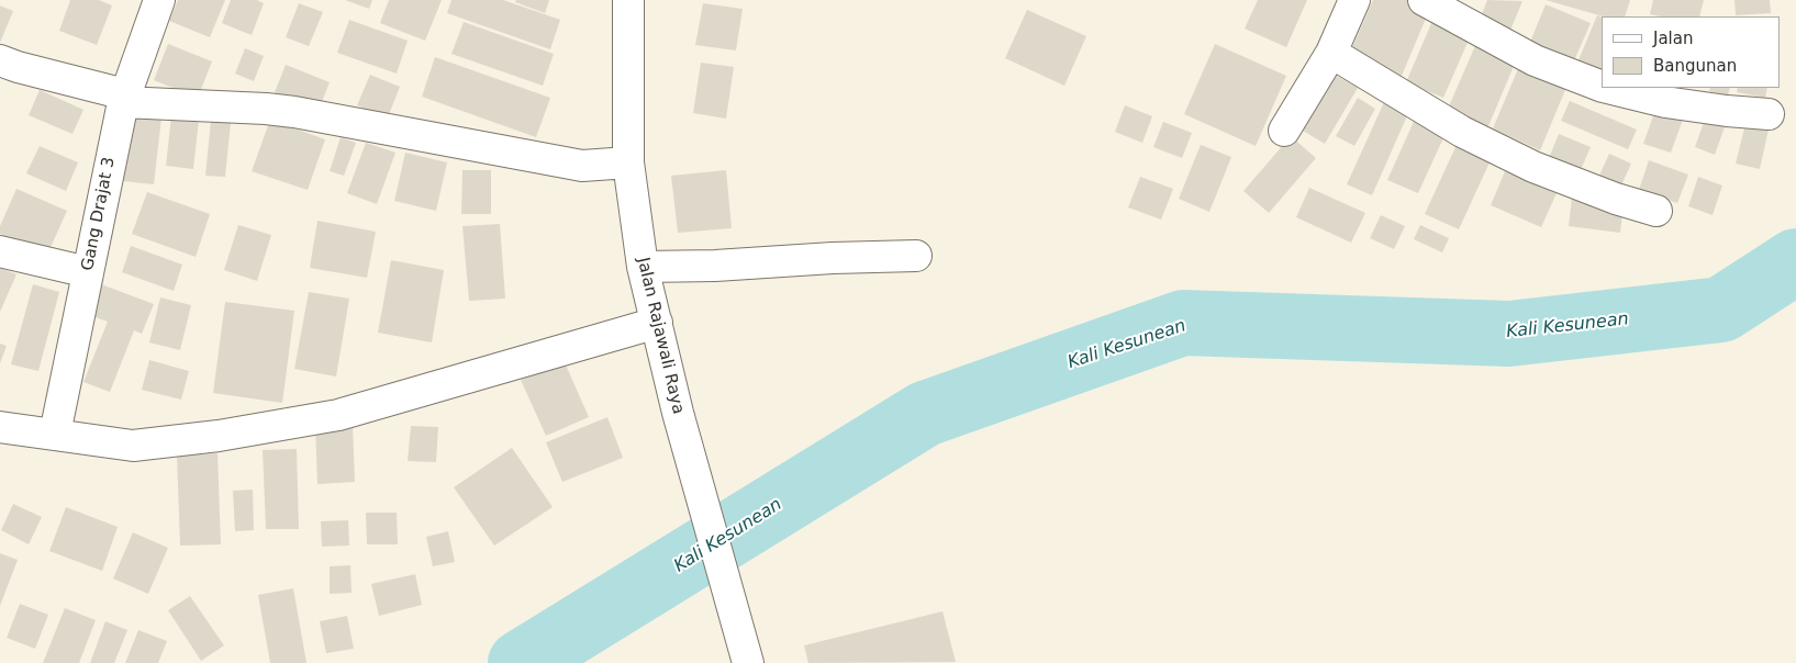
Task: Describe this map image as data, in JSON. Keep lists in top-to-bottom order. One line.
{"streets":{"street":["Gang Drajat 3","Jalan Rajawali Raya"]},"water":["Kali Kesunean"],"legend":["Jalan","Bangunan"]}
